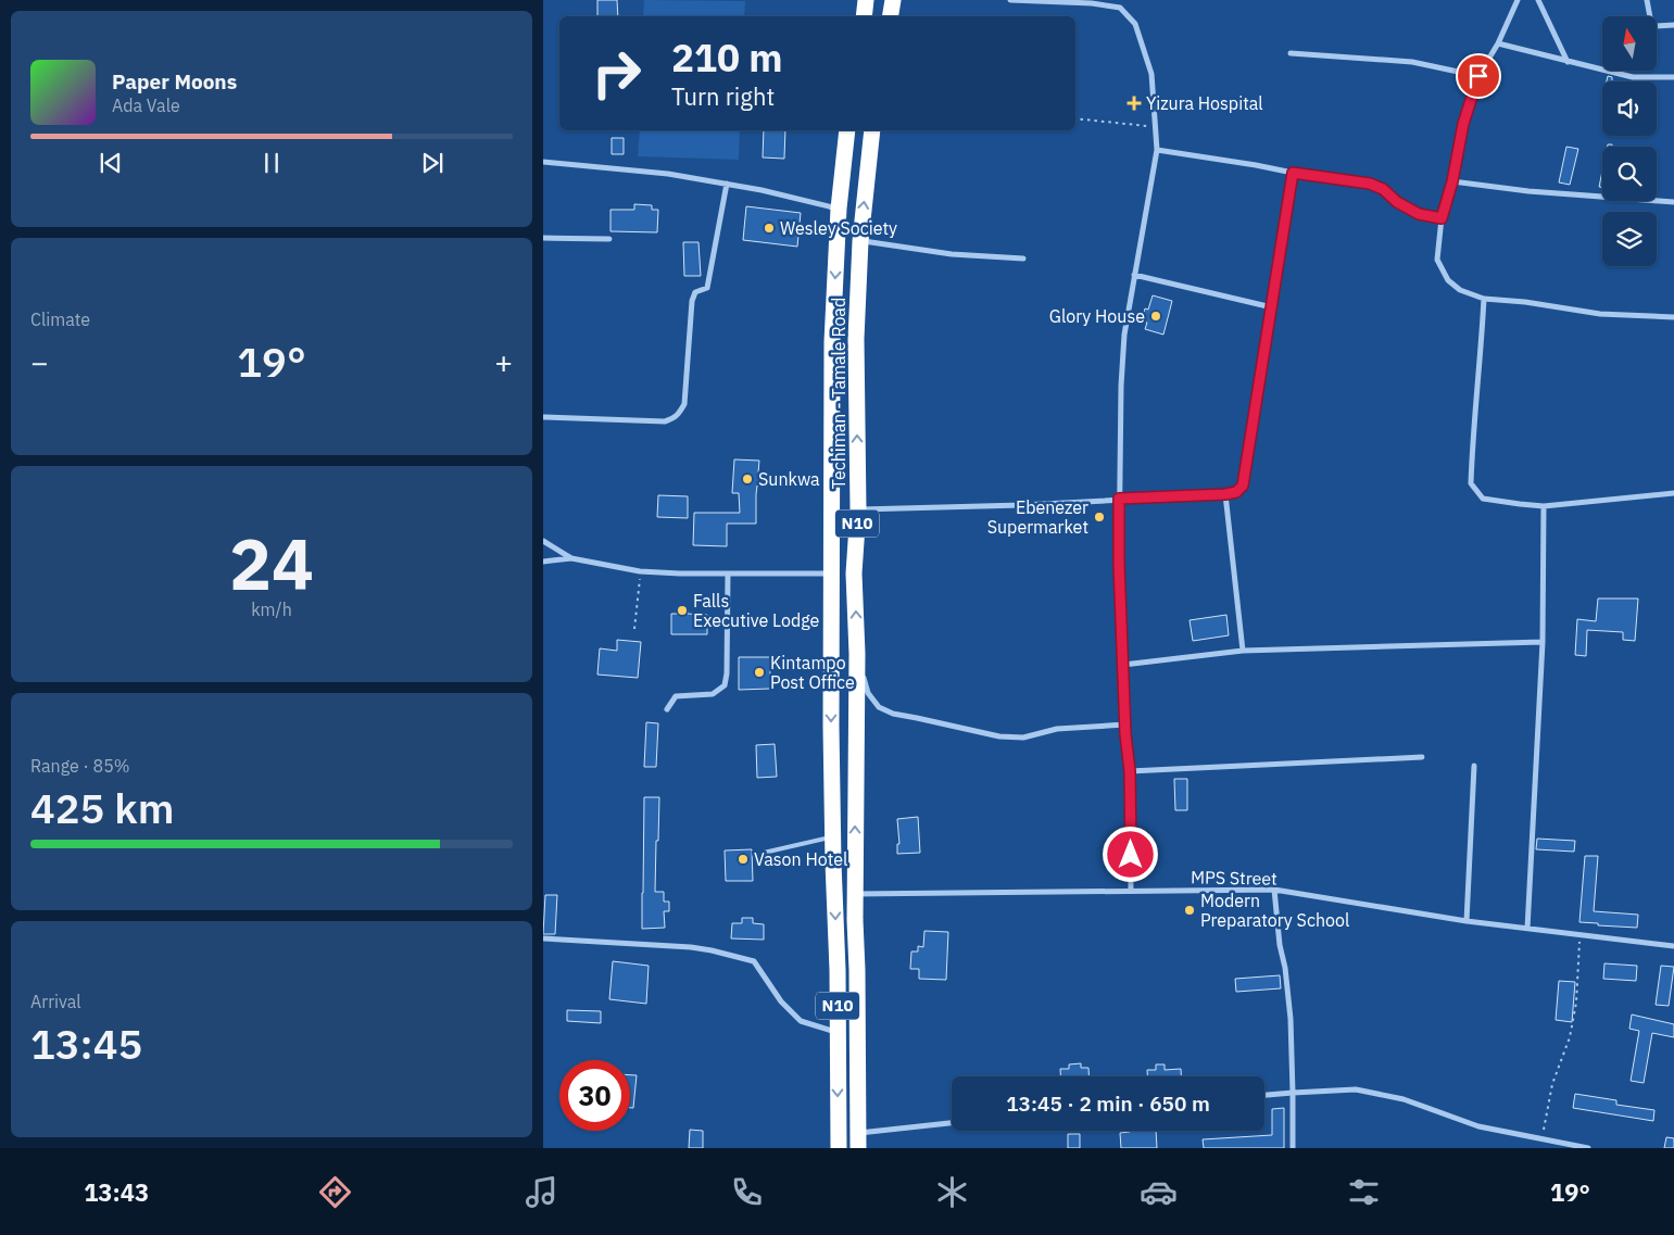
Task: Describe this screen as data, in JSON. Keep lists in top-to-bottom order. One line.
{"streets":{"highway":["Techiman - Tamale Road","N10"],"street":["MPS Street"]},"crossings":[["Techiman - Tamale Road","MPS Street"]],"places":{"health":["Yizura Hospital"],"other":["Wesley Society","Glory House","Sunkwa","Ebenezer Supermarket","Falls Executive Lodge","Kintampo Post Office","Vason Hotel","Modern Preparatory School"]},"north":"top","page":{"turn":["210 m","Turn right"],"song":["Paper Moons","Ada Vale"],"tile":["Climate",["24","km/h"],["Range · 85%","425 km"],["Arrival","13:45"]],"heat":["−","19°","+"],"limit":"30","trip":"13:45 · 2 min · 650 m","tabs":["13:43","19°"]}}
